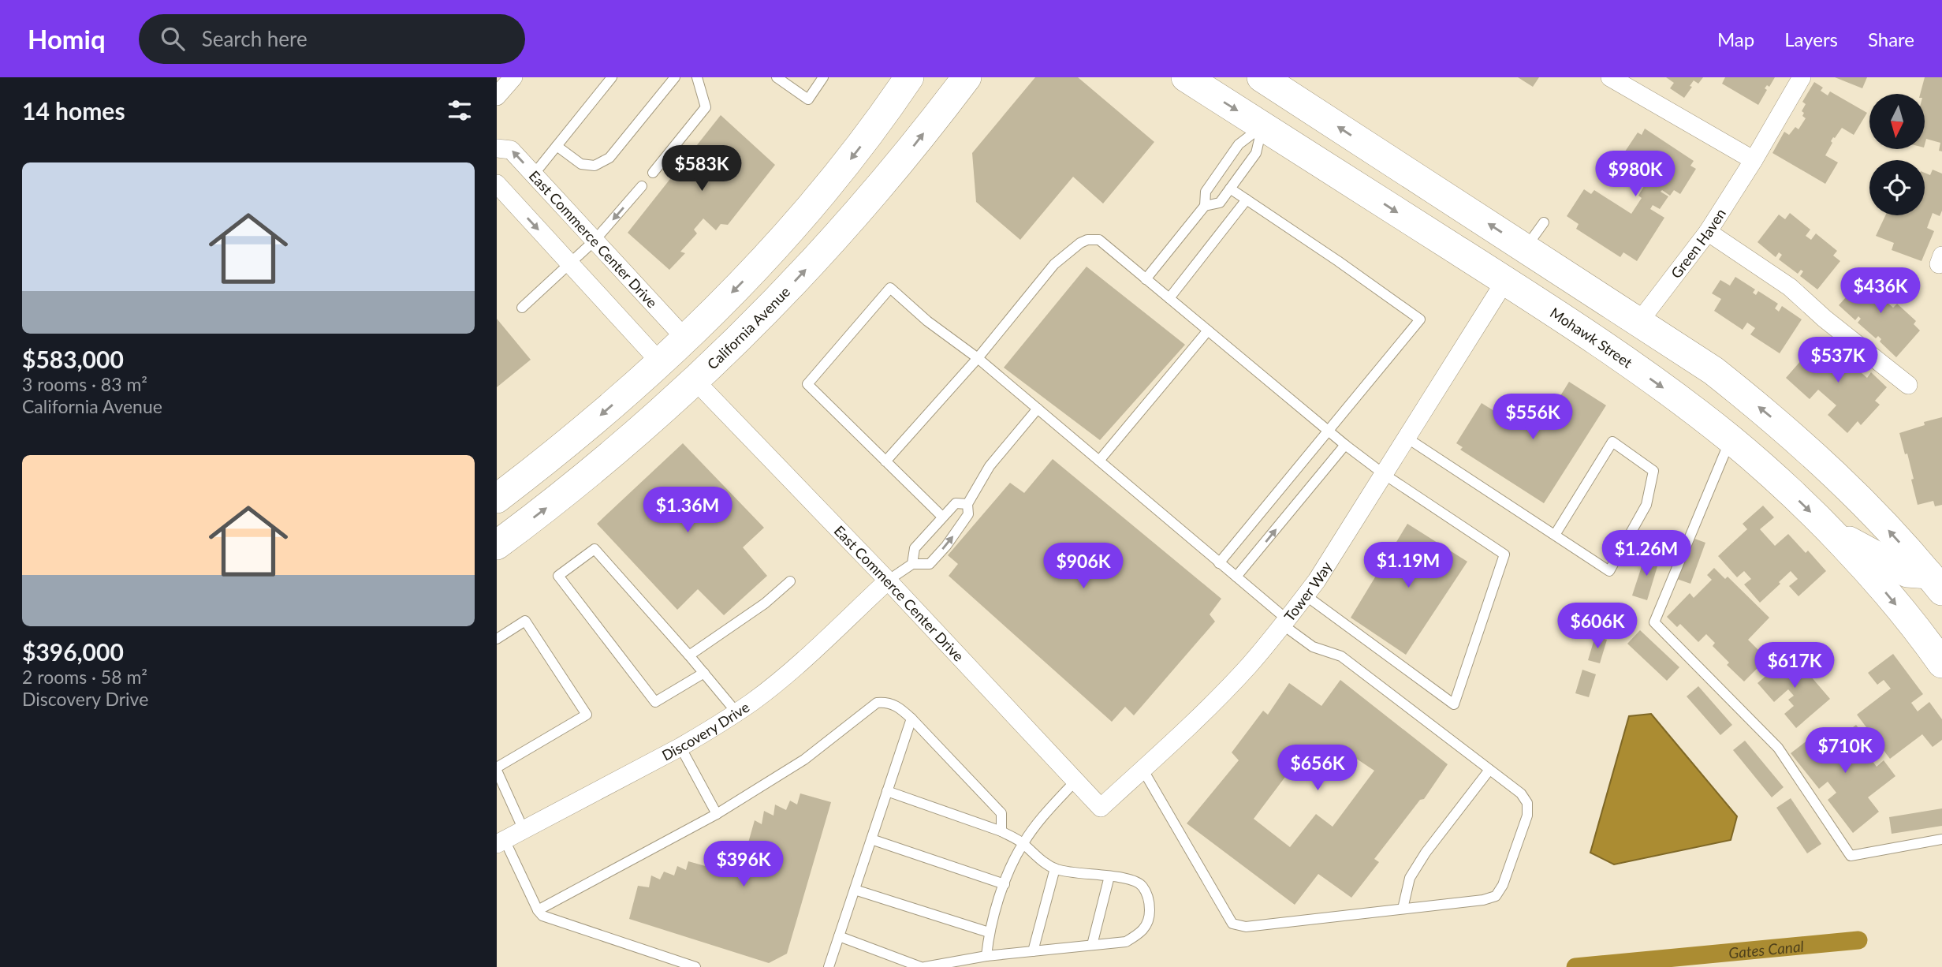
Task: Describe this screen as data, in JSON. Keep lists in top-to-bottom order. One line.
{"streets":{"main road":["California Avenue","Mohawk Street"],"street":["East Commerce Center Drive","Green Haven","Tower Way","Discovery Drive"]},"crossings":[["East Commerce Center Drive","California Avenue"],["East Commerce Center Drive","Tower Way"],["East Commerce Center Drive","Discovery Drive"],["Mohawk Street","Tower Way"]],"water":["Gates Canal"],"north":"bottom","page":{"header":"Homiq","search":"Search here","nav":["Map","Layers","Share"],"heading":"14 homes","list":[{"name":"$583,000","note":"3 rooms · 83 m² · California Avenue"},{"name":"$396,000","note":"2 rooms · 58 m² · Discovery Drive"}],"price":["$583K","$980K","$436K","$537K","$556K","$1.36M","$1.26M","$1.19M","$906K","$606K","$617K","$710K","$656K","$396K"]}}
